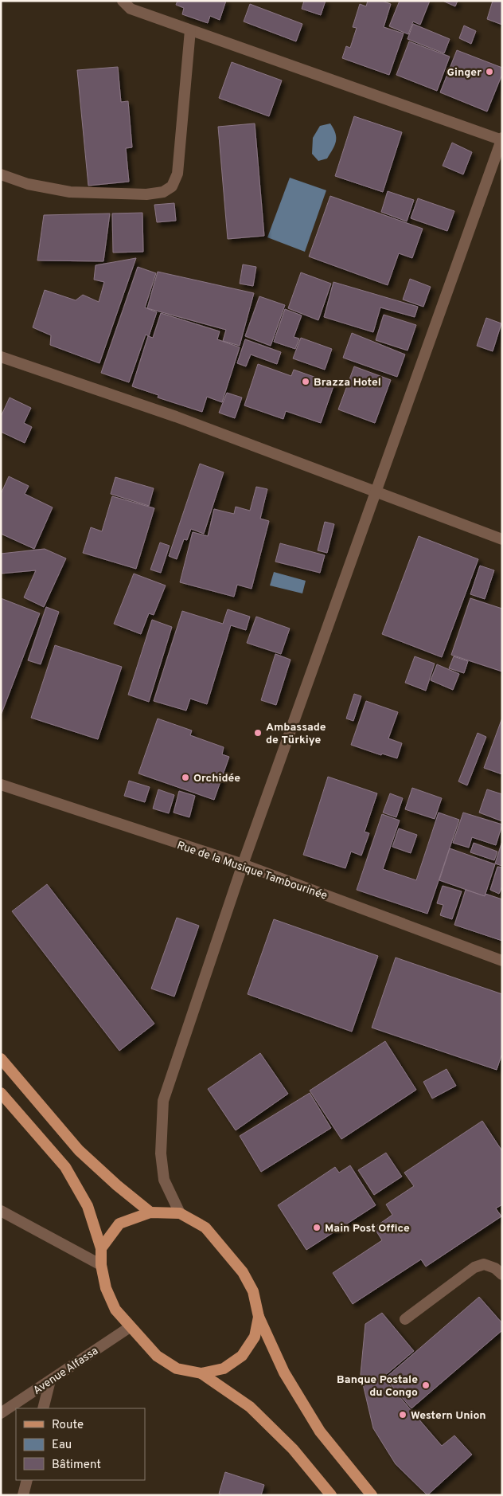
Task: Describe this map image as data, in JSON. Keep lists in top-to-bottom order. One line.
{"streets":{"street":["Rue de la Musique Tambourinée","Avenue Alfassa"]},"places":["Ginger","Brazza Hotel","Ambassade de Türkiye","Orchidée","Main Post Office","Banque Postale du Congo","Western Union"],"legend":["Route","Eau","Bâtiment"]}
